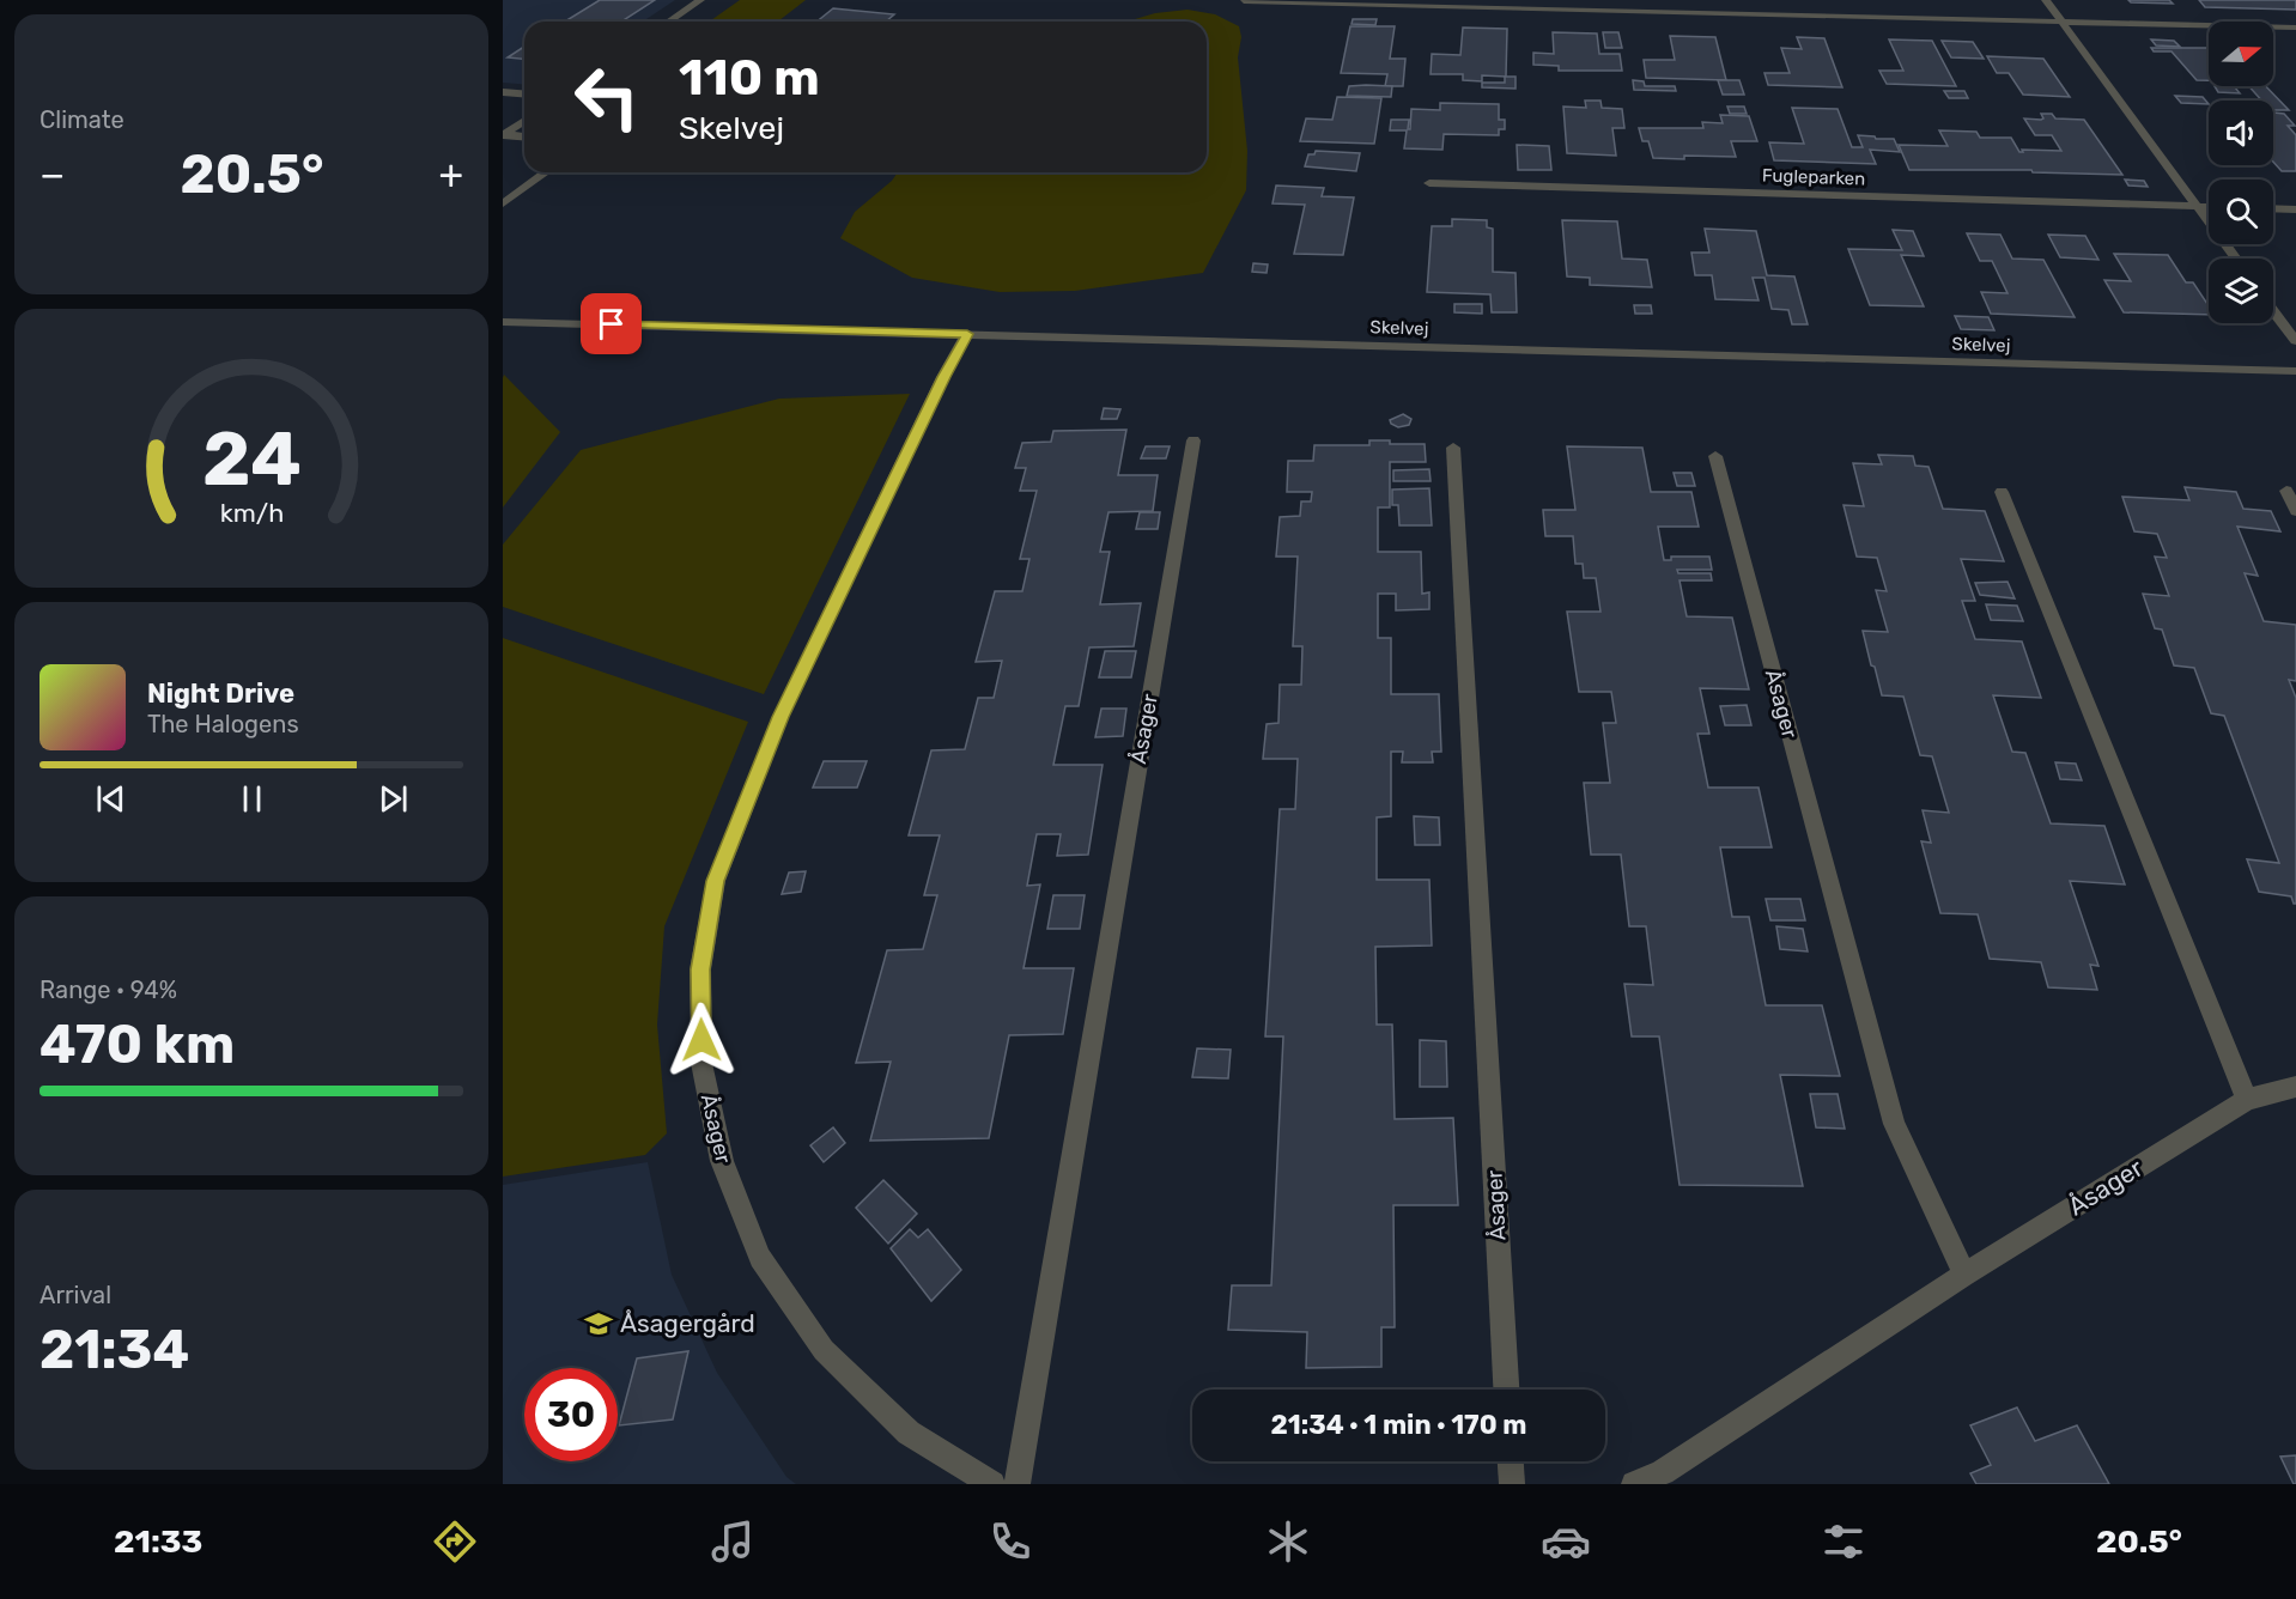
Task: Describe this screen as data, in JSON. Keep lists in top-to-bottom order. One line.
{"streets":{"street":["Fugleparken","Skelvej","Åsager"]},"crossings":[["Skelvej","Åsager"]],"places":{"school or university":["Åsagergård"]},"north":"right","page":{"tile":["Climate",["Range · 94%","470 km"],["Arrival","21:34"]],"turn":["110 m","Skelvej"],"heat":["−","20.5°","+"],"song":["Night Drive","The Halogens"],"limit":"30","trip":"21:34 · 1 min · 170 m","tabs":["21:33","20.5°"],"gauge":["24","km/h"]}}
